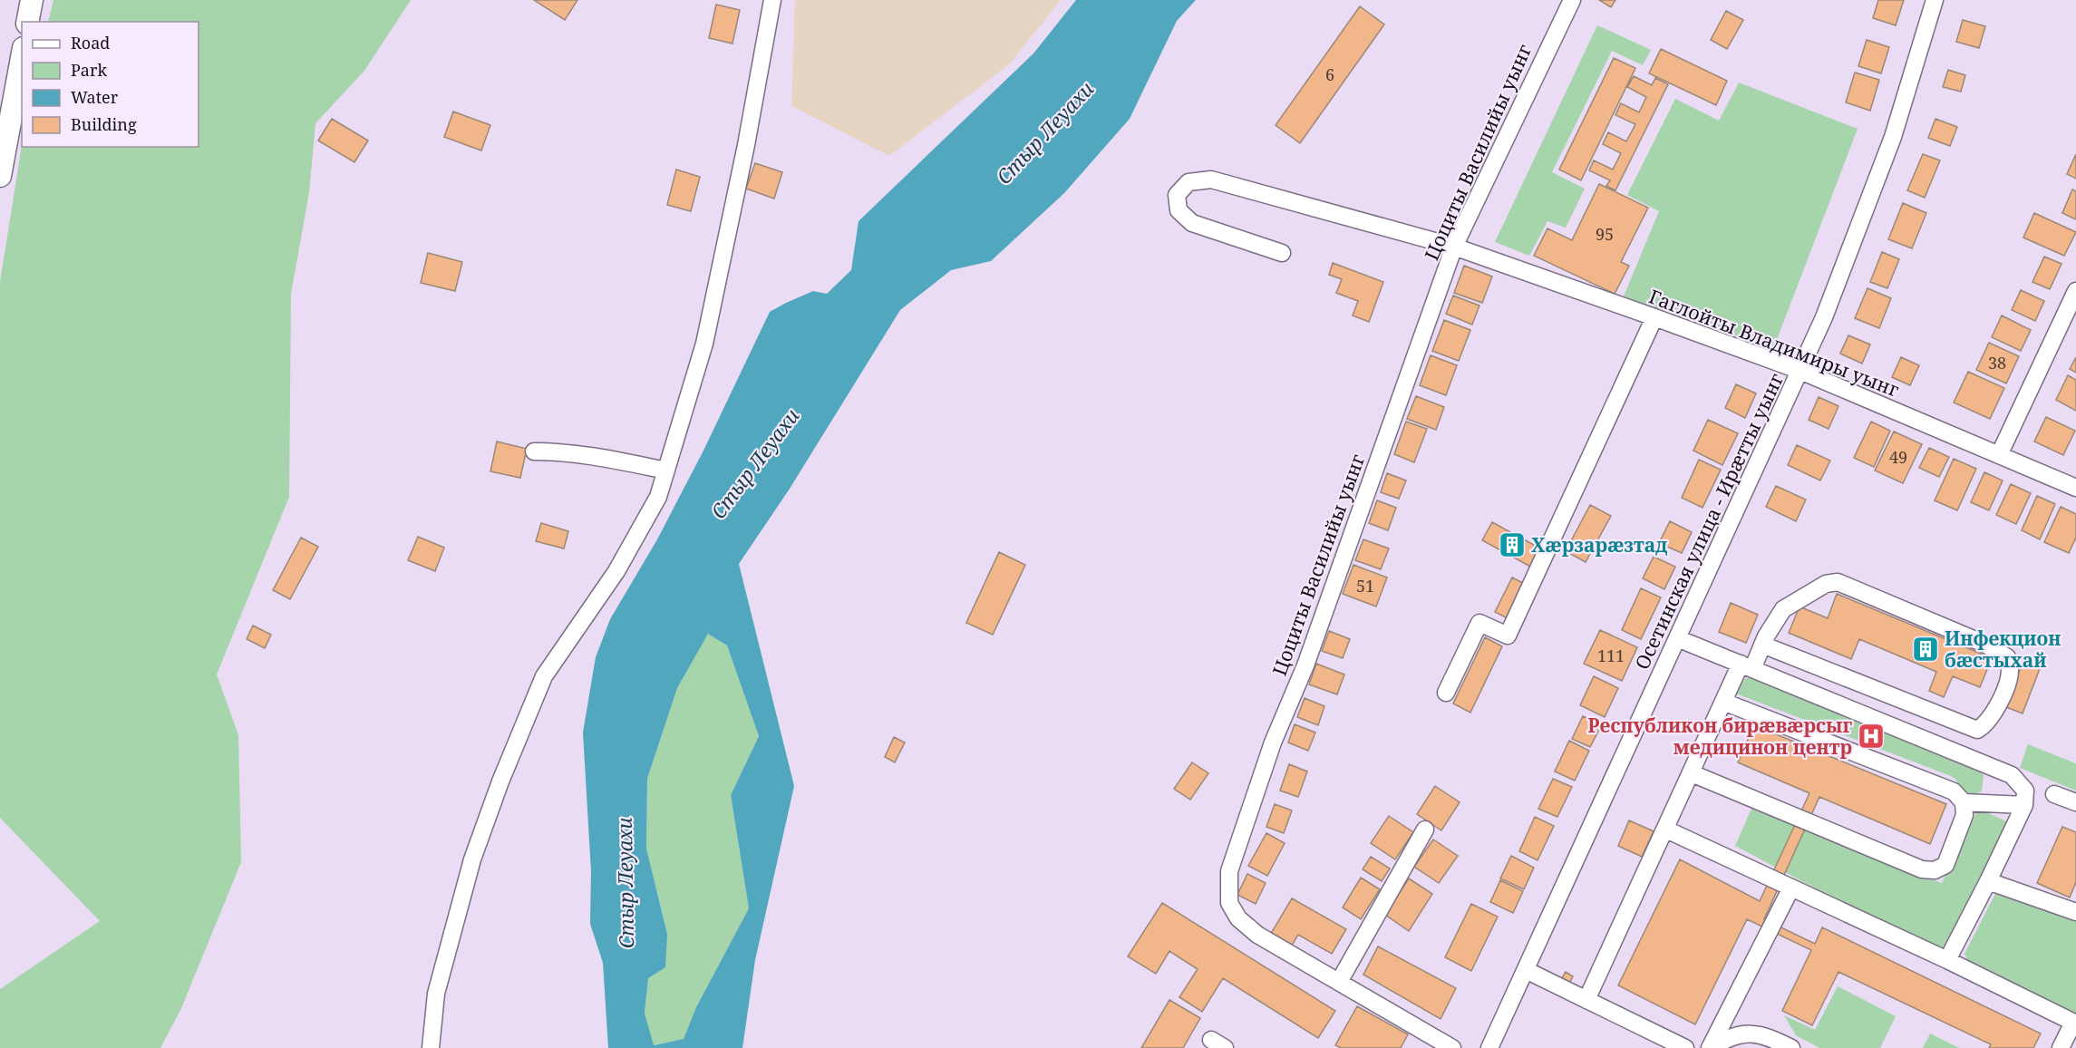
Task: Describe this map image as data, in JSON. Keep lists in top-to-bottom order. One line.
{"streets":{"street":["Цоциты Василийы уынг","Гаглойты Владимиры уынг","Осетинская улица - Ирæтты уынг"]},"crossings":[["Цоциты Василийы уынг","Гаглойты Владимиры уынг"],["Гаглойты Владимиры уынг","Осетинская улица - Ирæтты уынг"]],"water":["Стыр Леуахи"],"places":{"building":["Хæрзарæзтад","Инфекцион бæстыхай"],"hospital":["Республикон бирæвæрсыг медицинон центр"]},"house_numbers":["6","95","38","49","51","111"],"legend":["Road","Park","Water","Building"]}
